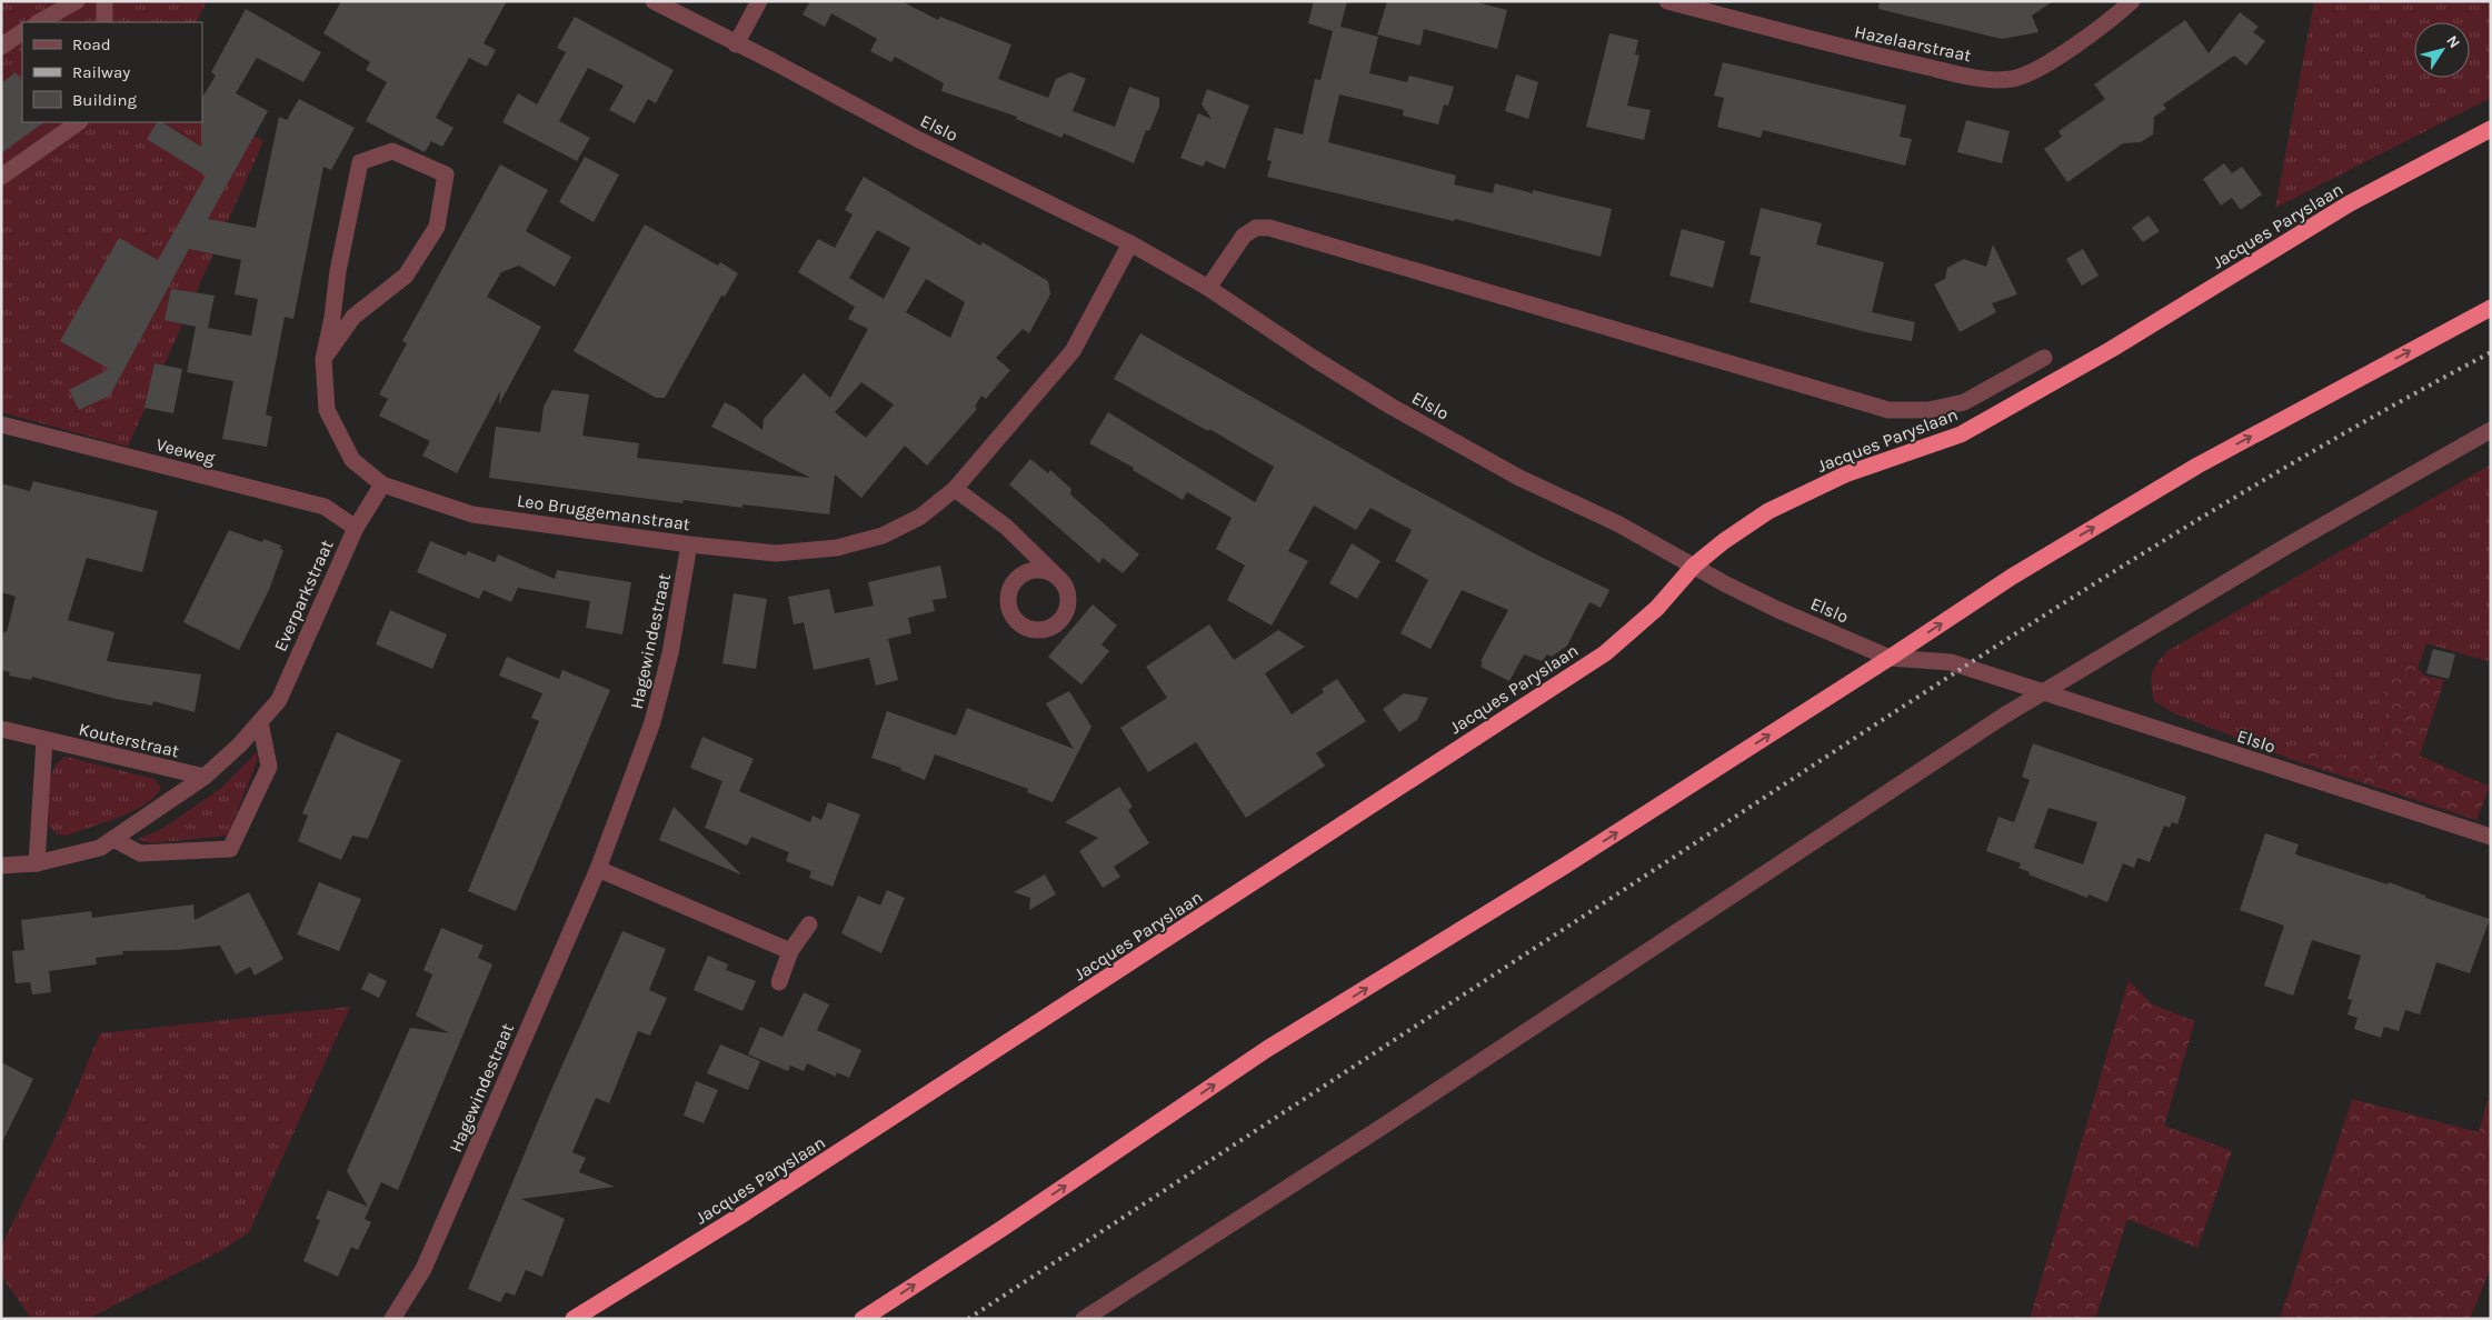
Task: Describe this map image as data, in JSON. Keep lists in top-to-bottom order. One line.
{"streets":{"highway":["Jacques Paryslaan"],"street":["Hazelaarstraat","Elslo","Veeweg","Leo Bruggemanstraat","Everparkstraat","Hagewindestraat","Kouterstraat"]},"crossings":[["Elslo","Jacques Paryslaan"],["Elslo","Leo Bruggemanstraat"],["Veeweg","Everparkstraat"],["Leo Bruggemanstraat","Everparkstraat"],["Leo Bruggemanstraat","Hagewindestraat"],["Everparkstraat","Kouterstraat"]],"legend":["Road","Railway","Building"],"north":"top right"}
